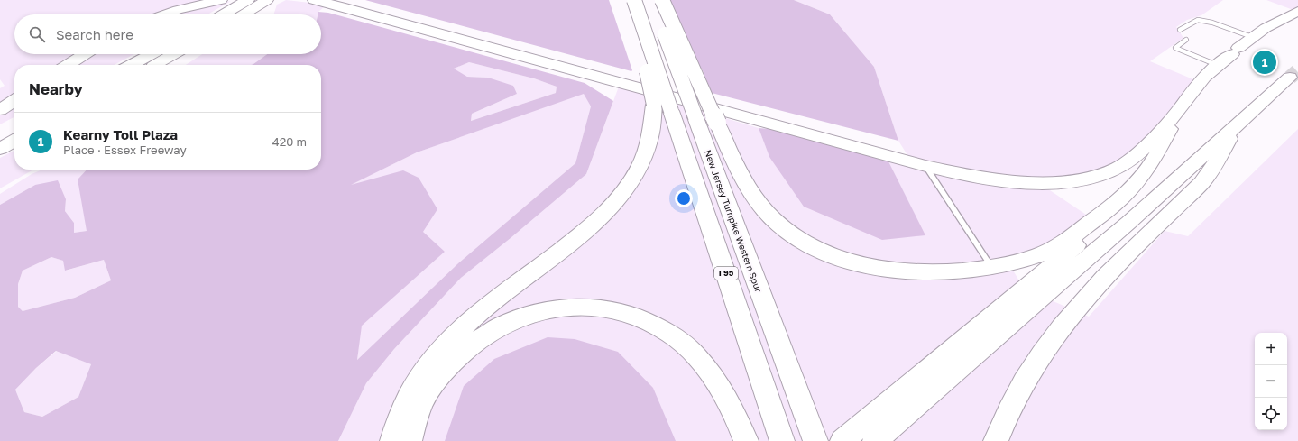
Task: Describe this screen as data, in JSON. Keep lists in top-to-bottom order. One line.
{"streets":{"highway":["New Jersey Turnpike Western Spur","I 95"]},"page":{"search":"Search here","pins":"1","heading":"Nearby","list":[{"mark":"1","name":"Kearny Toll Plaza","note":"Place · Essex Freeway","value":"420 m"}],"map_buttons":["+","−"]}}
